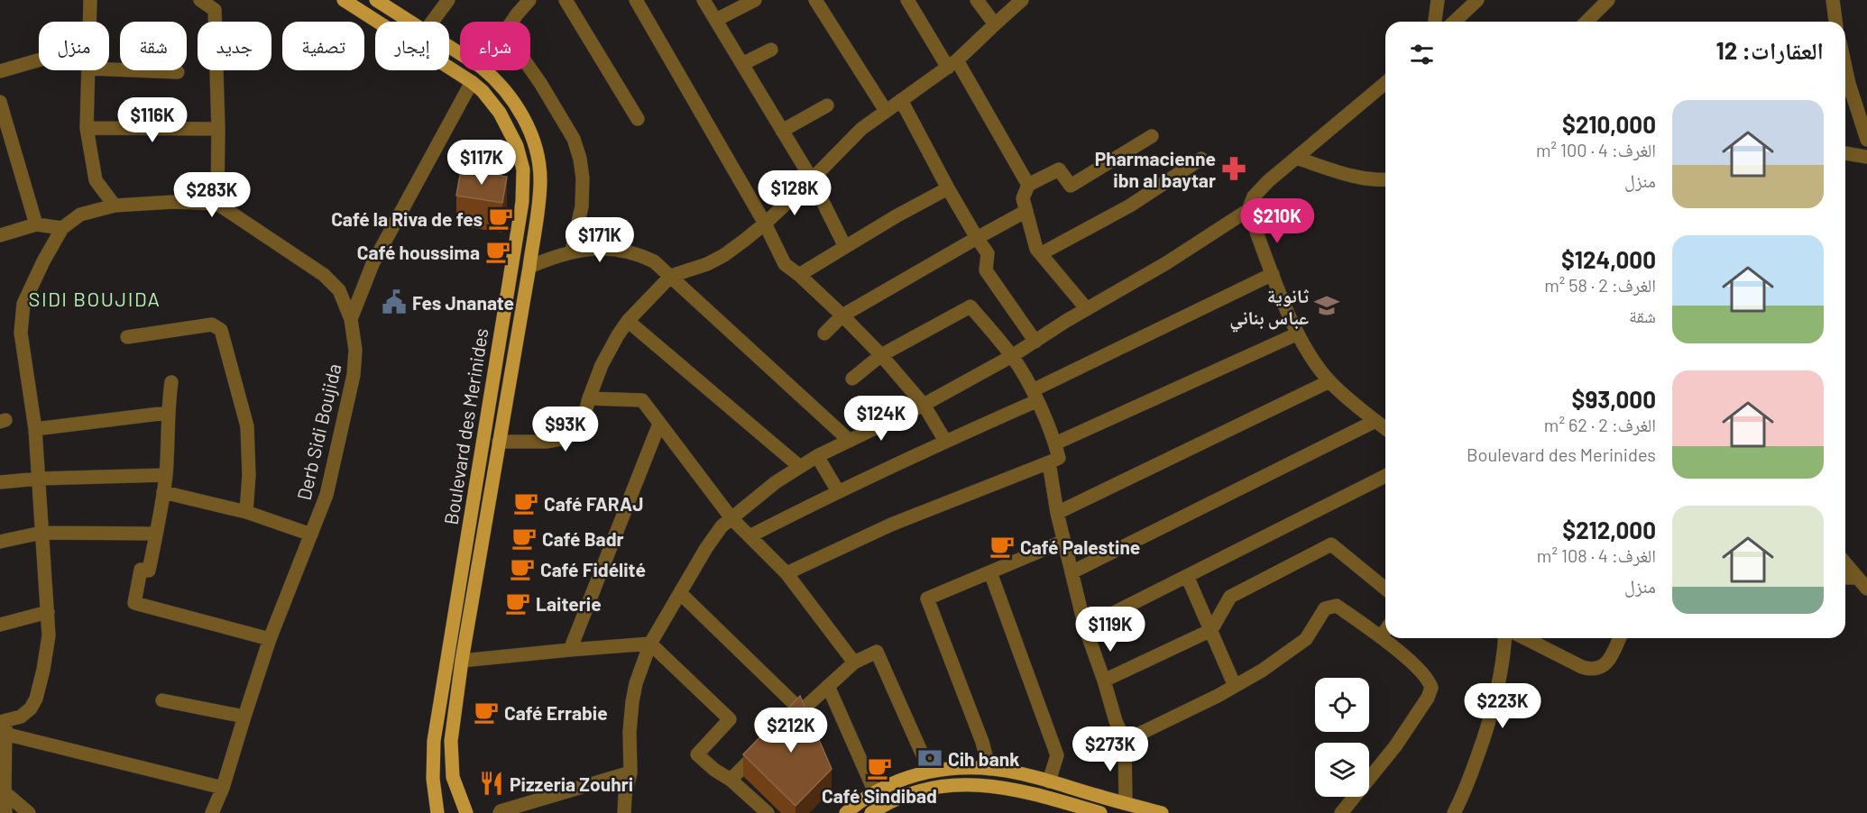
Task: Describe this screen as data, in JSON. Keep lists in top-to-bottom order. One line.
{"streets":{"main road":["Boulevard des Merinides"],"street":["Derb Sidi Boujida"]},"districts":["SIDI BOUJIDA"],"places":{"pharmacy":["Pharmacienne ibn al baytar"],"cafe":["Café la Riva de fes","Café houssima","Café FARAJ","Café Badr","Café Palestine","Café Fidélité","Laiterie","Café Errabie","Café Sindibad"],"public building":["Fes Jnanate"],"school or university":["ثانوية عباس بناني"],"bank":["Cih bank"],"restaurant":["Pizzeria Zouhri"]},"page":{"chip":["شراء","إيجار","تصفية","جديد","شقة","منزل"],"heading":"العقارات: 12","list":[{"name":"$210,000","note":"الغرف: 4 · 100 m² · منزل"},{"name":"$124,000","note":"الغرف: 2 · 58 m² · شقة"},{"name":"$93,000","note":"الغرف: 2 · 62 m² · Boulevard des Merinides"},{"name":"$212,000","note":"الغرف: 4 · 108 m² · منزل"}],"price":["$116K","$117K","$128K","$283K","$210K","$171K","$124K","$93K","$119K","$223K","$212K","$273K"]}}
